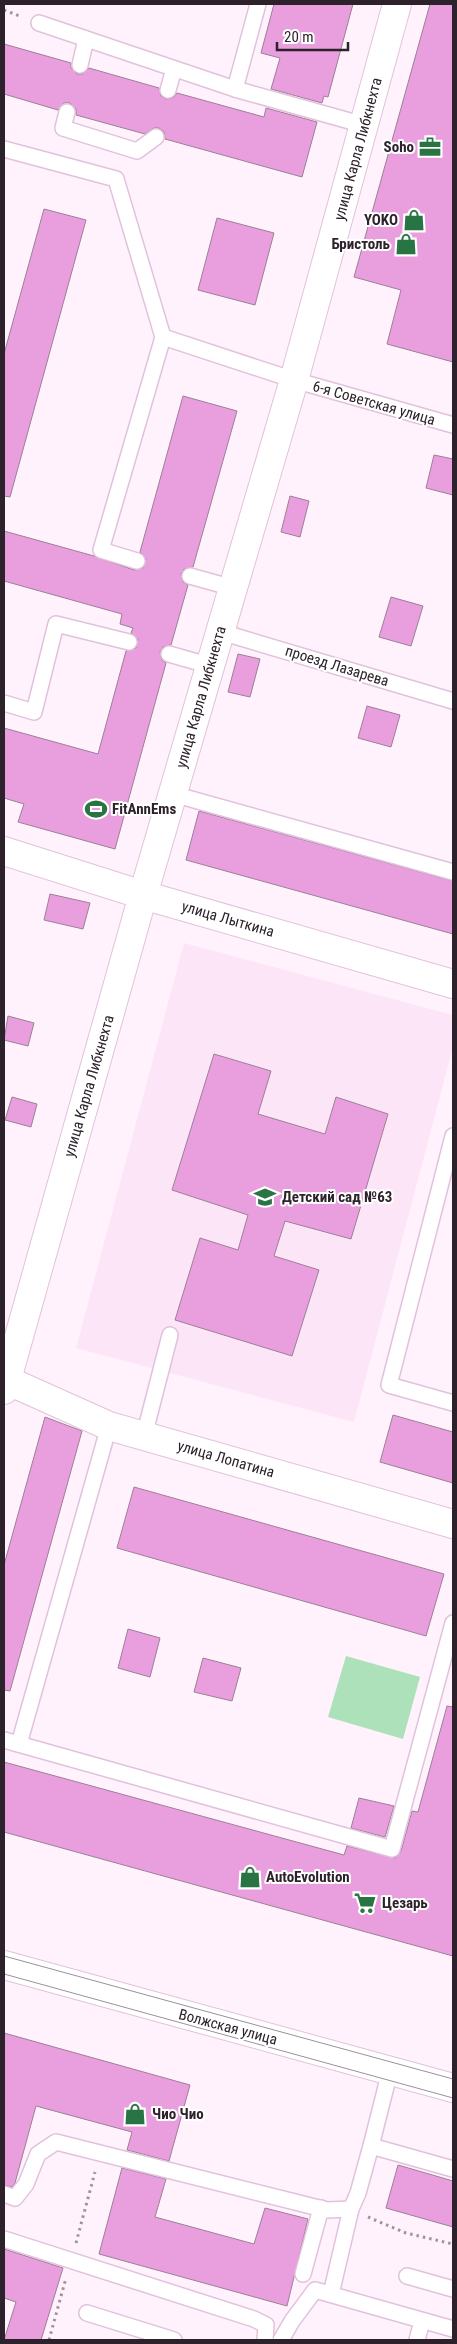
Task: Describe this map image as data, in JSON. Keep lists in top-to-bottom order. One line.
{"streets":{"street":["улица Карла Либкнехта","улица Лыткина","улица Лопатина","Волжская улица"],"lane":["6-я Советская улица","проезд Лазарева"]},"crossings":[["улица Карла Либкнехта","6-я Советская улица"],["улица Карла Либкнехта","проезд Лазарева"],["улица Карла Либкнехта","улица Лыткина"],["улица Карла Либкнехта","улица Лопатина"]],"places":{"office":["Soho"],"shop":["YOKO","Бристоль","AutoEvolution","Чио Чио"],"sports":["FitAnnEms"],"school or university":["Детский сад №63"],"supermarket":["Цезарь"]},"scale_bar":"20 m"}
